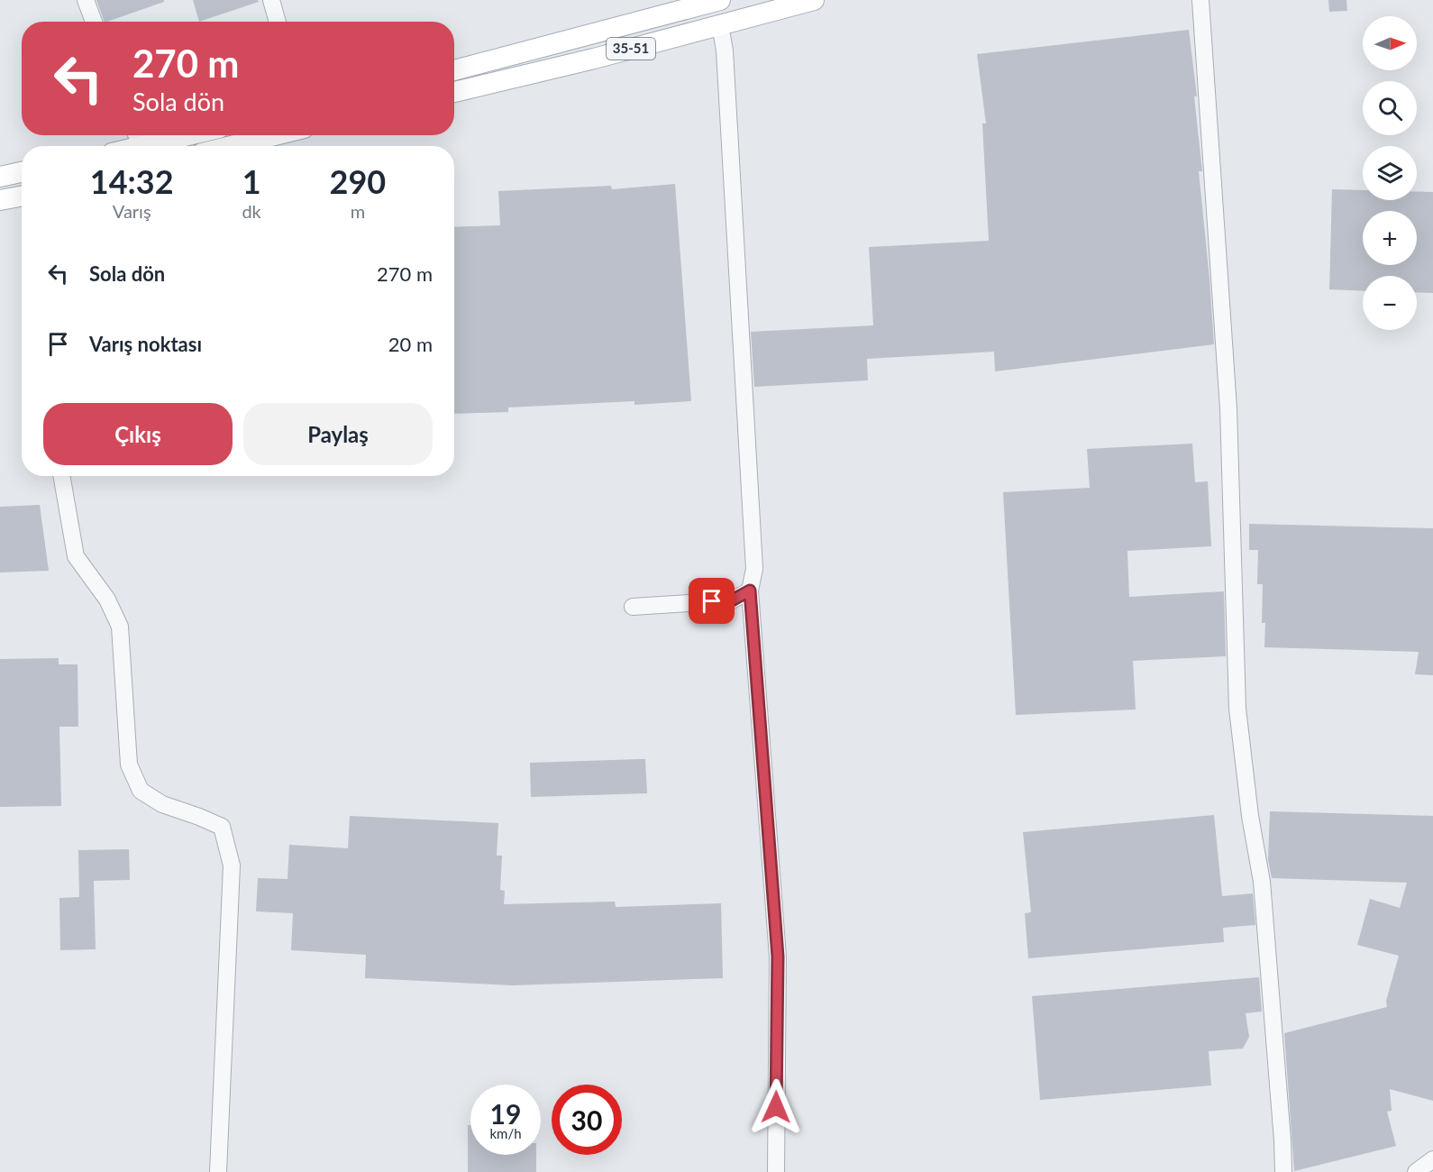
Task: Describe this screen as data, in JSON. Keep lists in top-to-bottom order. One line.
{"streets":{"main road":["35-51"]},"north":"right","page":{"map_buttons":["+","−"],"turn":["270 m","Sola dön"],"eta":["14:32","Varış","1","dk","290","m"],"list":[{"name":"Sola dön","value":"270 m"},{"name":"Varış noktası","value":"20 m"}],"buttons":["Çıkış","Paylaş"],"speed":"19 km/h","limit":"30"}}
